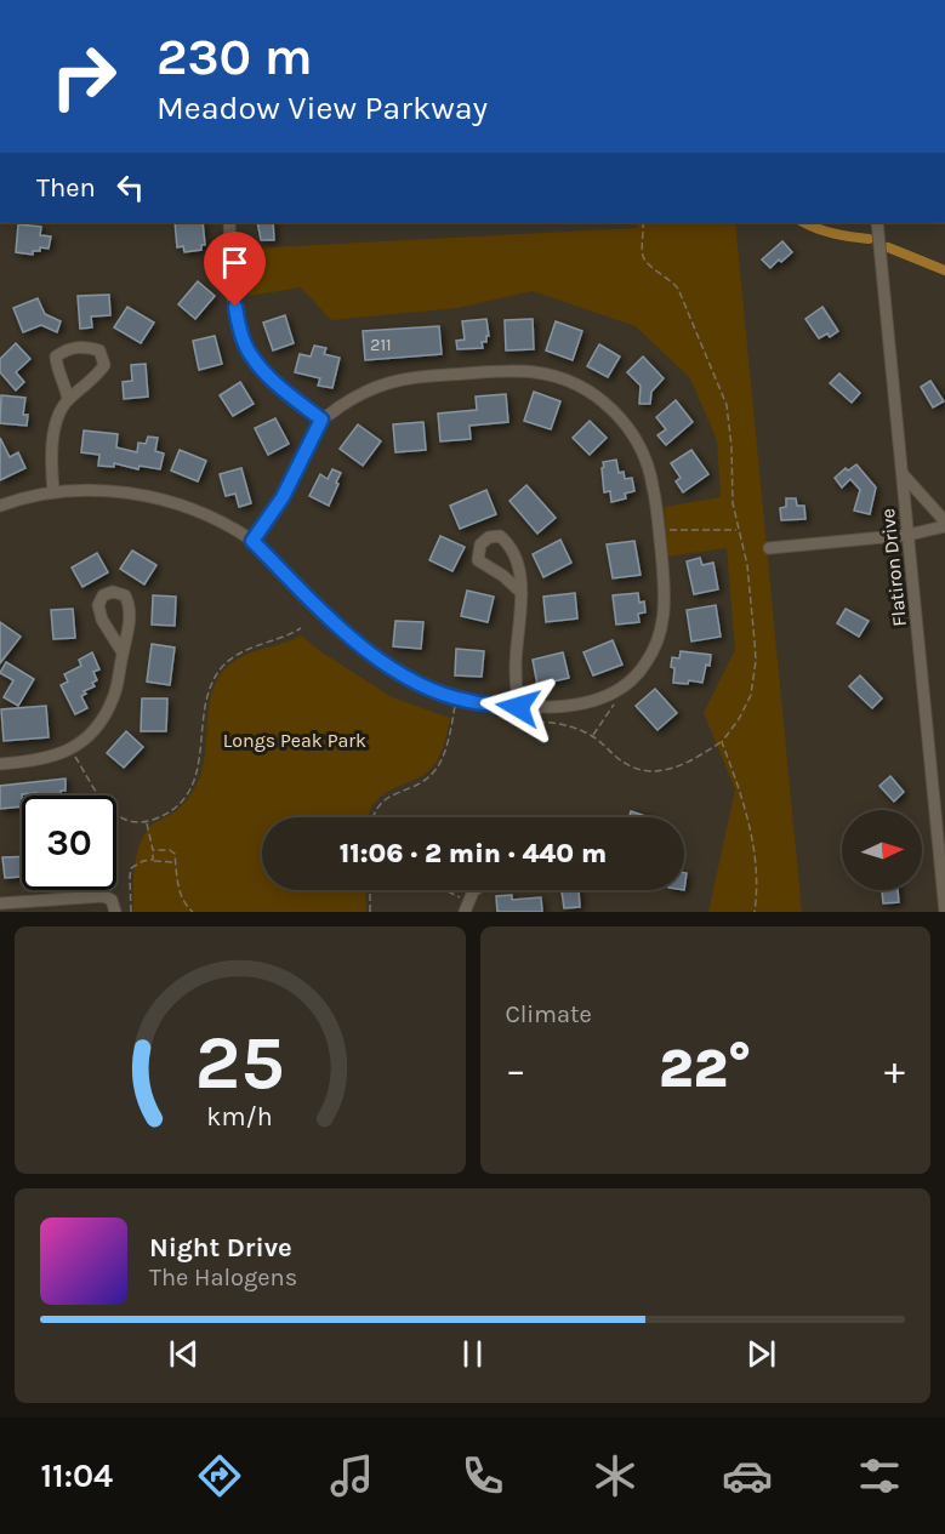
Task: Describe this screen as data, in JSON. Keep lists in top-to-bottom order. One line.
{"streets":{"street":["Flatiron Drive"]},"parks":["Longs Peak Park"],"house_numbers":["211"],"north":"right","page":{"turn":["230 m","Meadow View Parkway"],"then":"Then","limit":"30","trip":"11:06 · 2 min · 440 m","tile":"Climate","heat":["−","22°","+"],"song":["Night Drive","The Halogens"],"tabs":"11:04","gauge":["25","km/h"]}}
